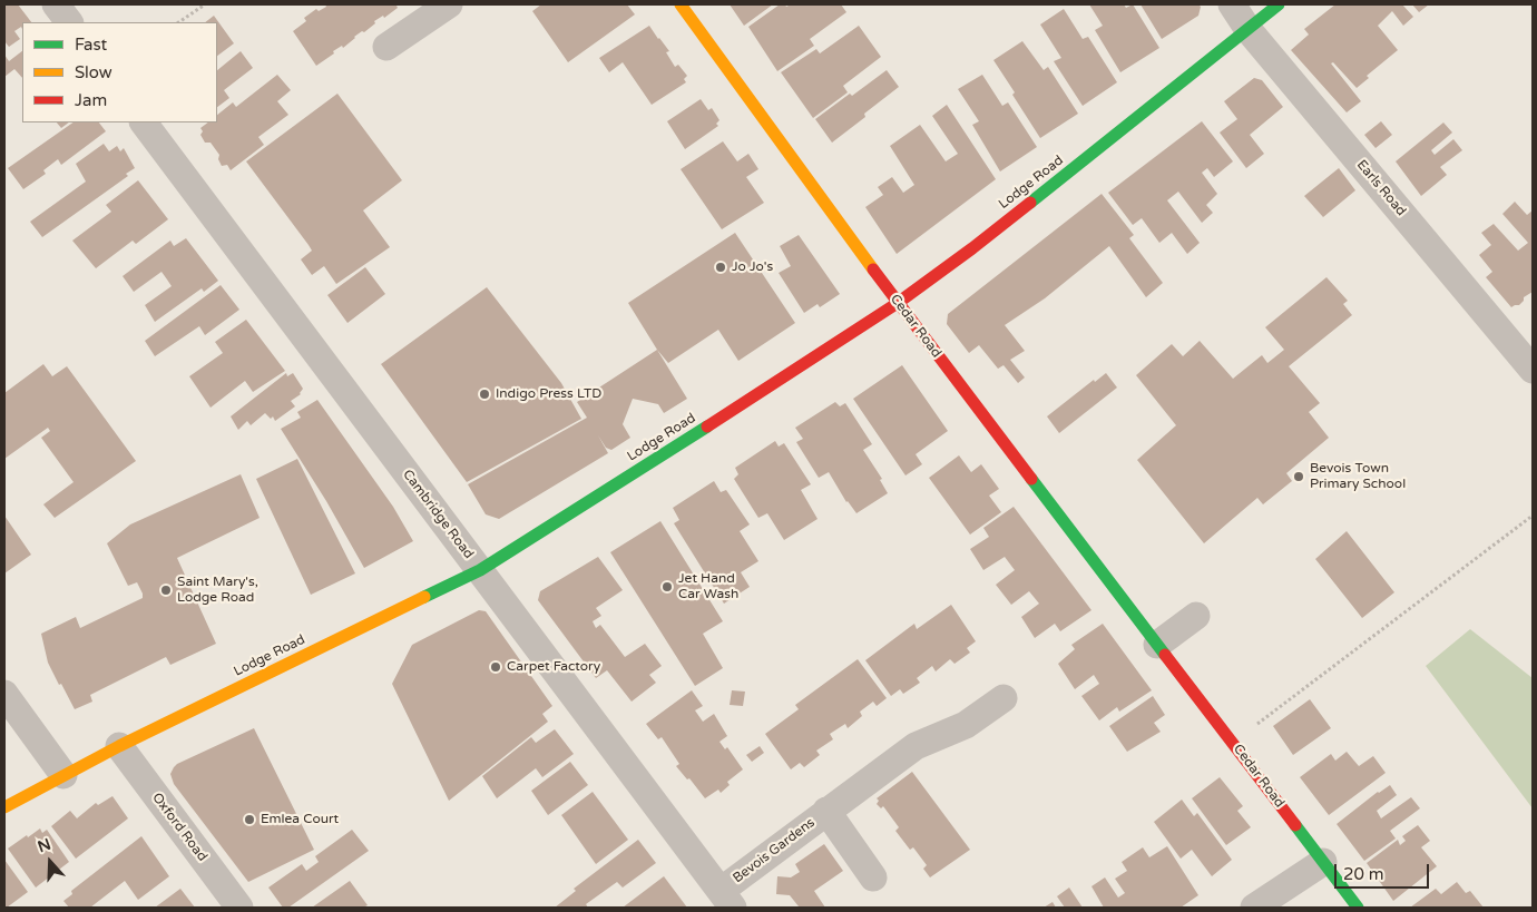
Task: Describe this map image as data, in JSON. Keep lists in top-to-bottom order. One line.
{"streets":{"street":["Lodge Road","Earls Road","Cedar Road","Cambridge Road","Oxford Road","Bevois Gardens"]},"crossings":[["Lodge Road","Earls Road"],["Lodge Road","Cedar Road"],["Lodge Road","Cambridge Road"],["Lodge Road","Oxford Road"],["Cambridge Road","Bevois Gardens"]],"places":["Jo Jo's","Indigo Press LTD","Bevois Town Primary School","Jet Hand Car Wash","Saint Mary's, Lodge Road","Carpet Factory","Emlea Court"],"legend":["Fast","Slow","Jam"],"scale_bar":"20 m","north":"top"}
